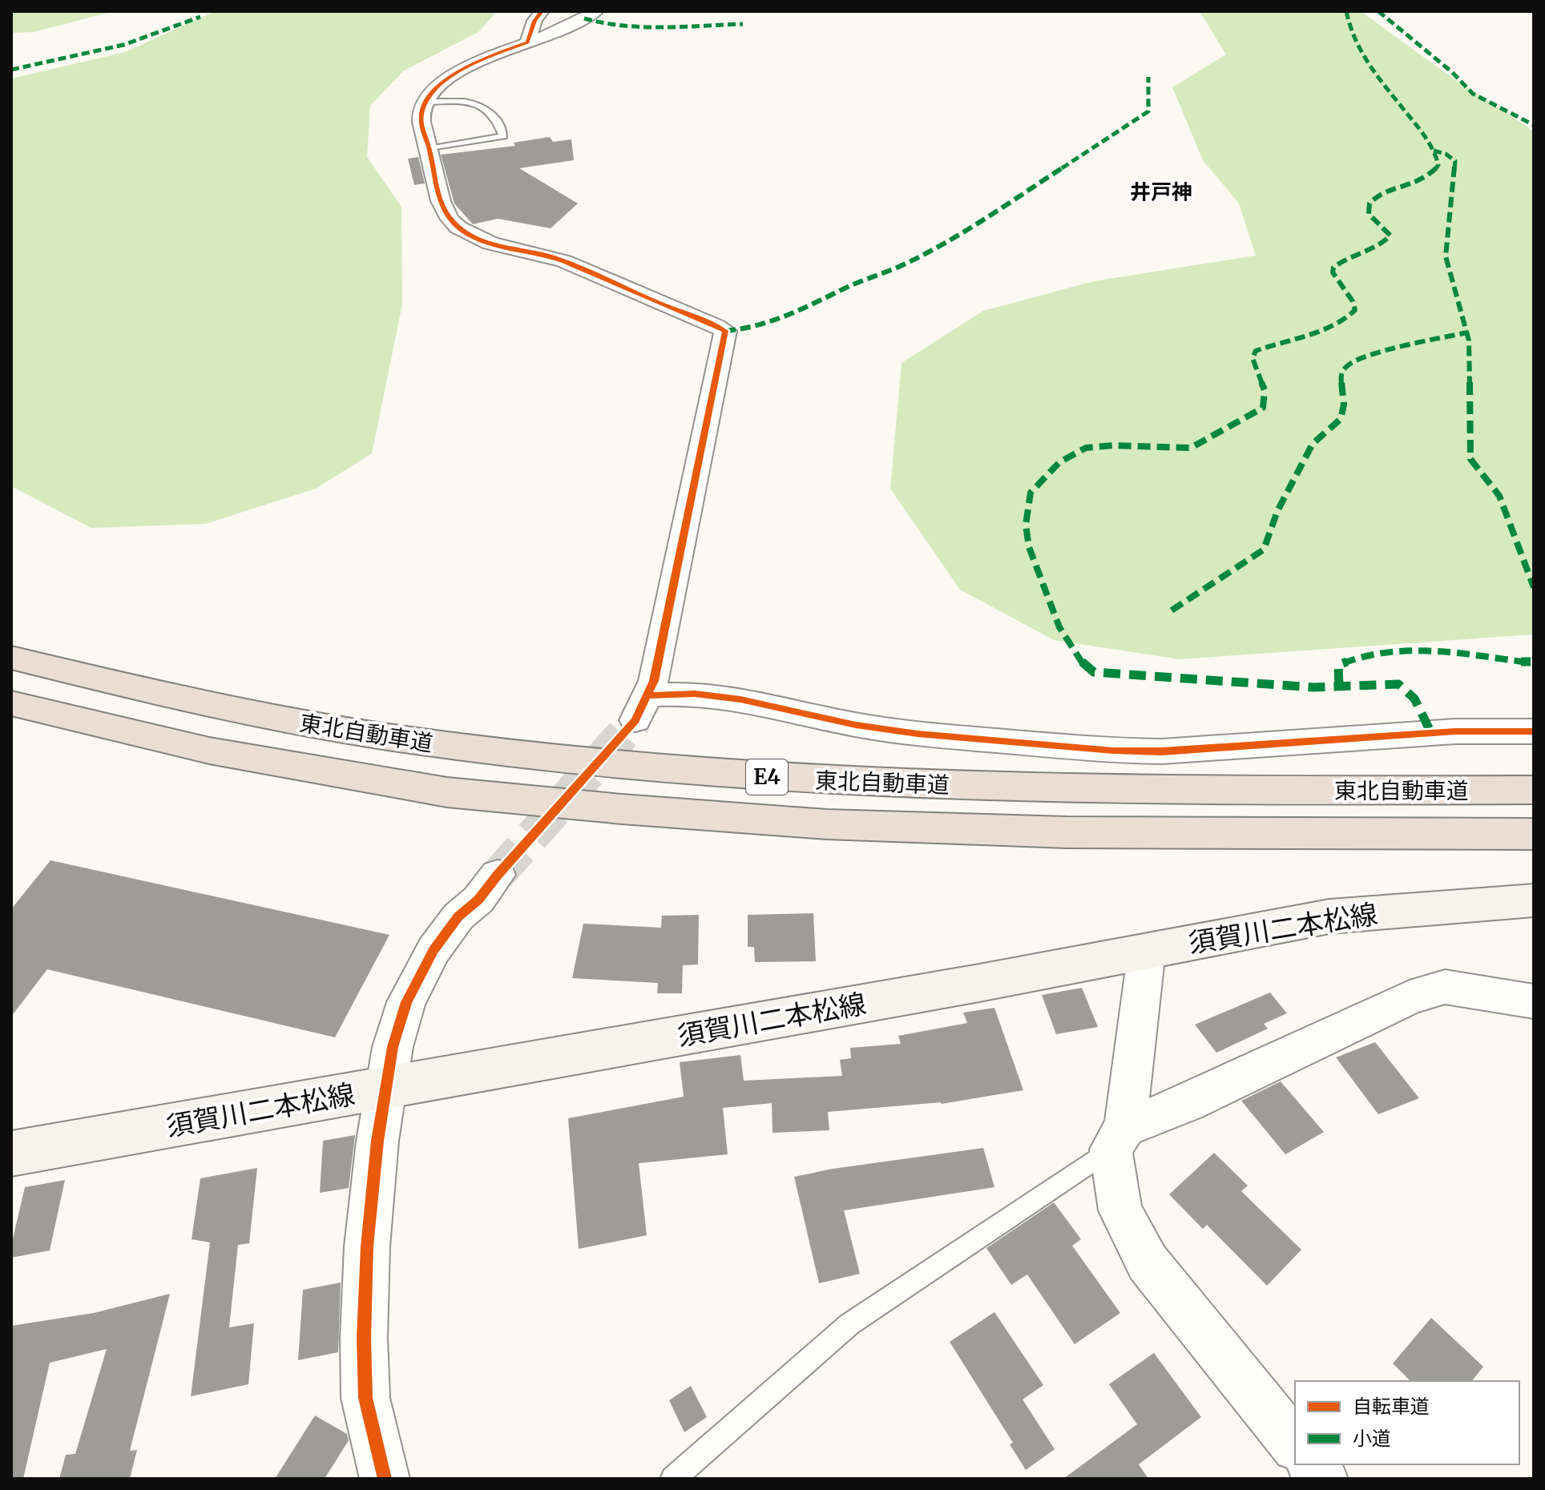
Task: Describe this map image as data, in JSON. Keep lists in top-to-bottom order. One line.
{"streets":{"highway":["東北自動車道","E4"],"main road":["須賀川二本松線"]},"districts":["井戸神"],"legend":["自転車道","小道"]}
